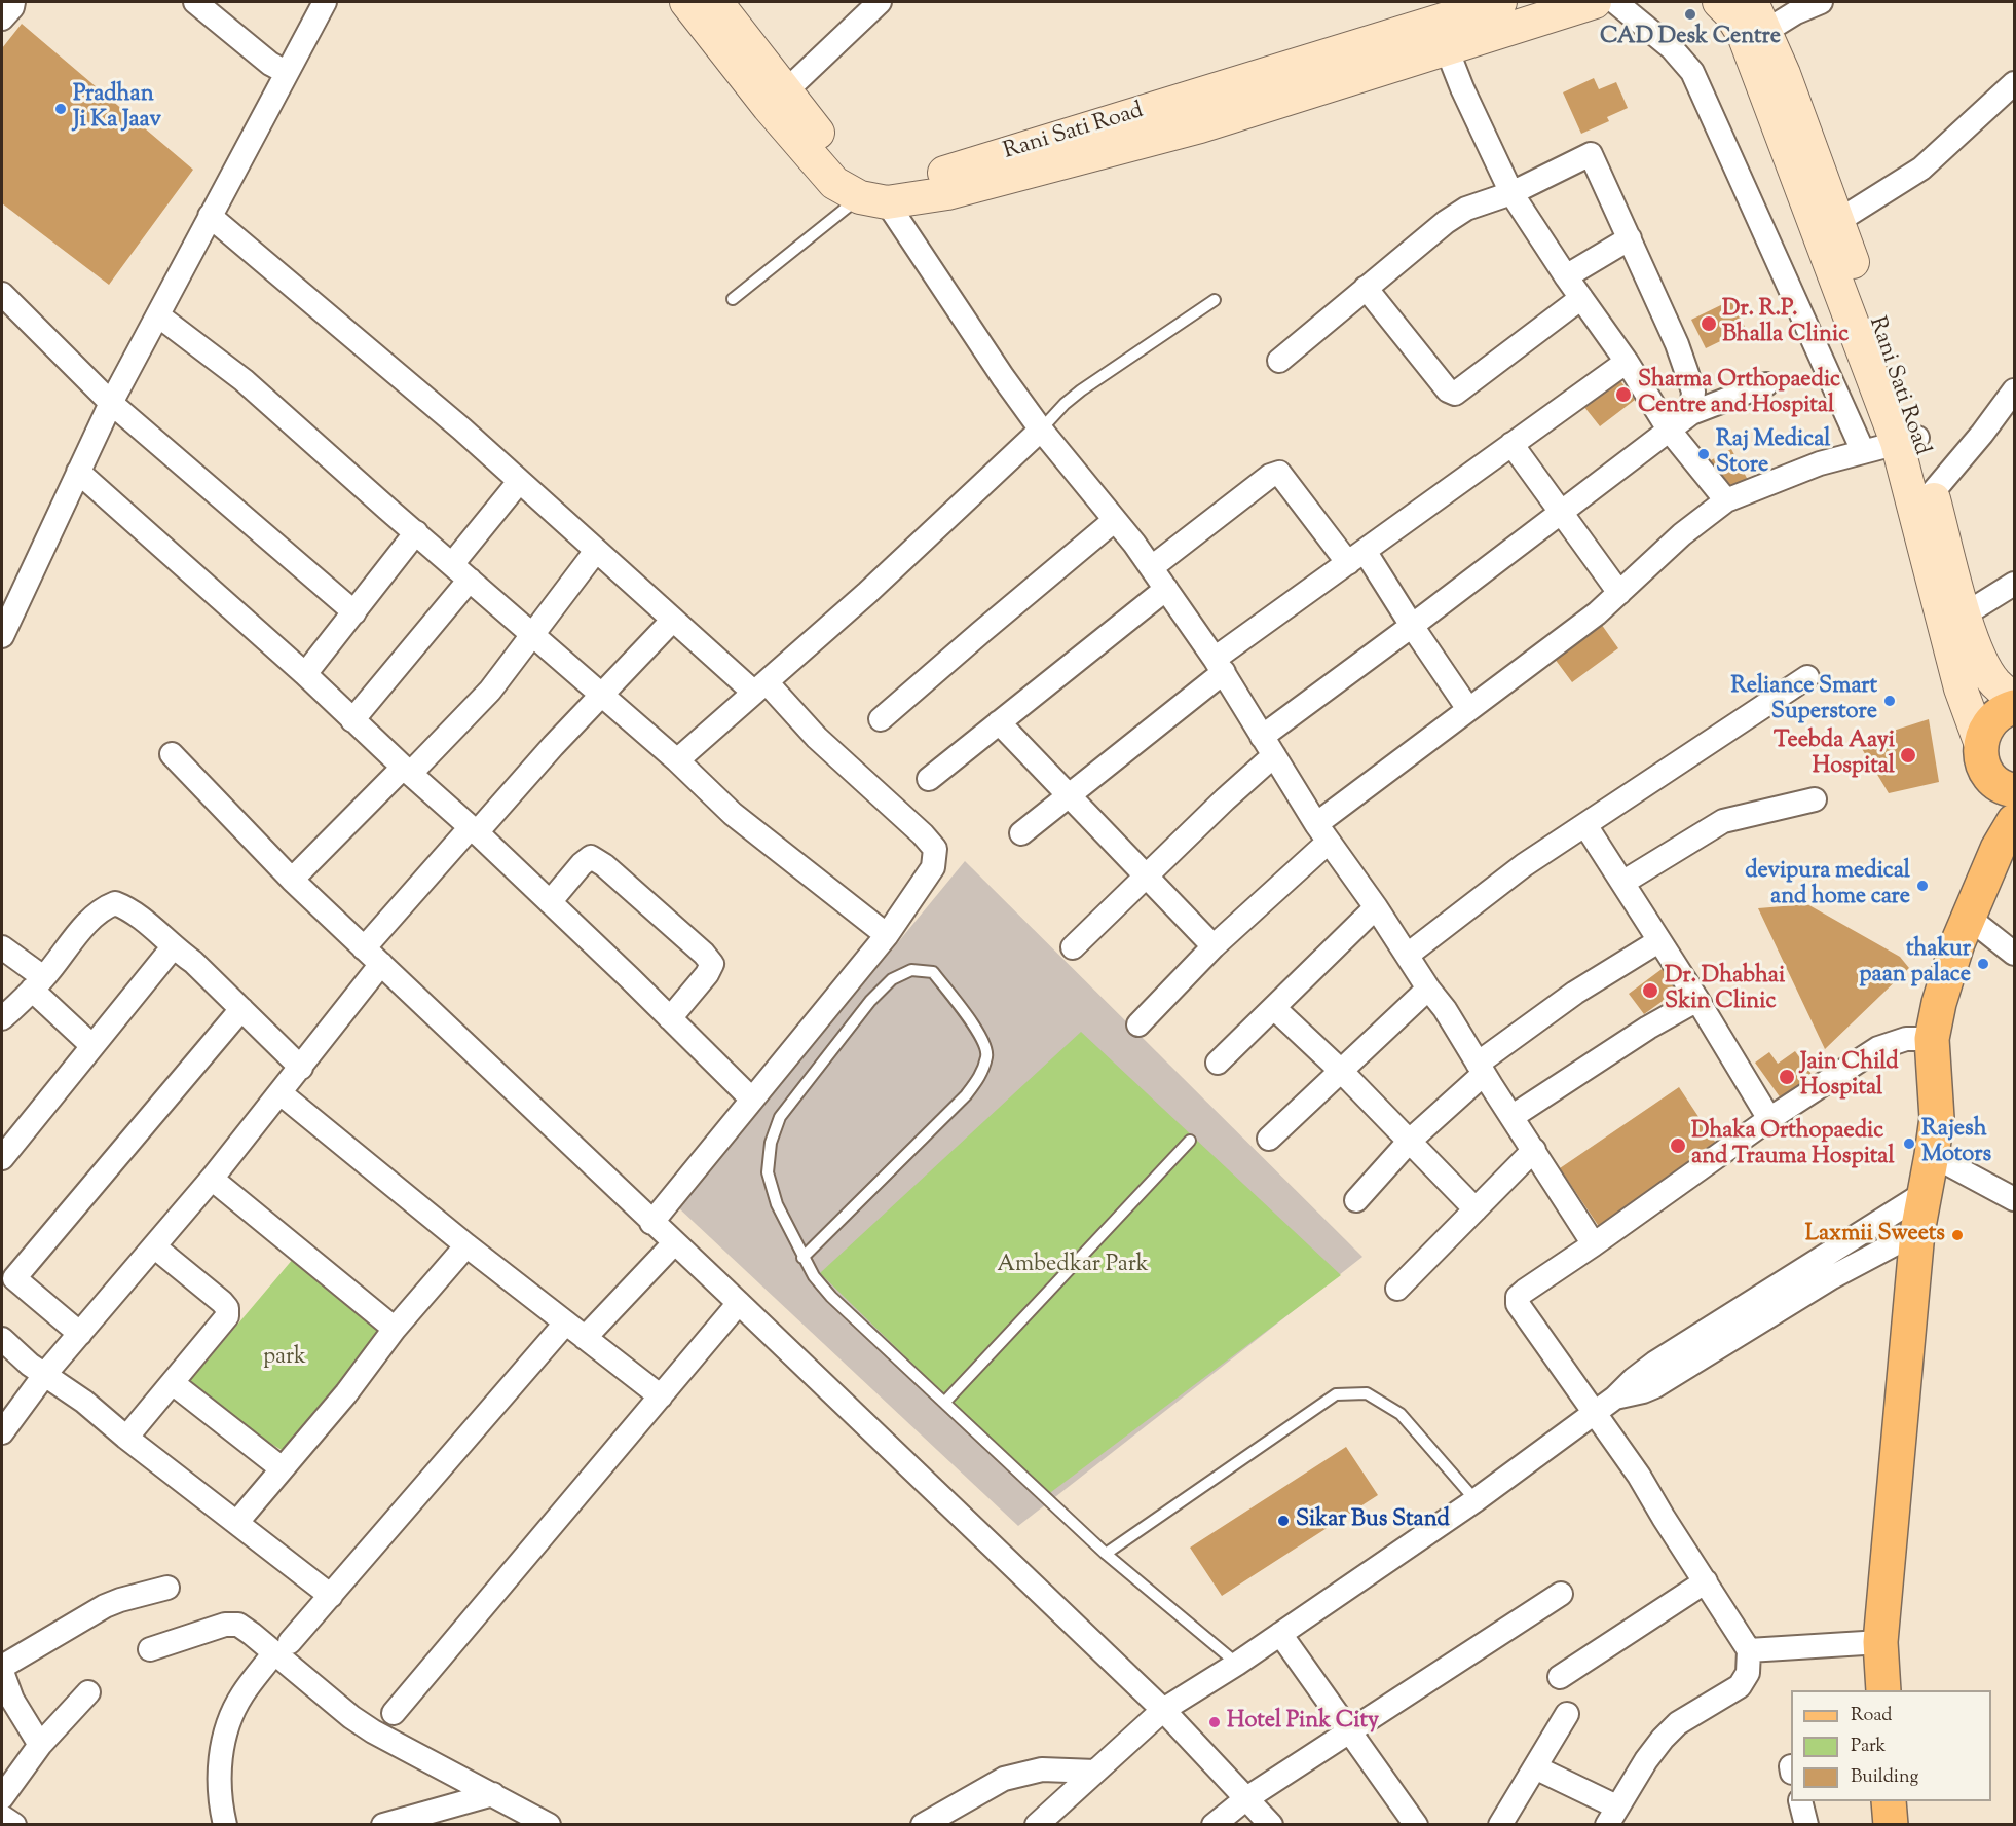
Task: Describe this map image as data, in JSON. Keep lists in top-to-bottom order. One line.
{"streets":{"street":["Rani Sati Road"]},"parks":["Ambedkar Park","park"],"places":["CAD Desk Centre","Pradhan Ji Ka Jaav","Dr. R.P. Bhalla Clinic","Sharma Orthopaedic Centre and Hospital","Raj Medical Store","Reliance Smart Superstore","Teebda Aayi Hospital","devipura medical and home care","thakur paan palace","Dr. Dhabhai Skin Clinic","Jain Child Hospital","Rajesh Motors","Dhaka Orthopaedic and Trauma Hospital","Laxmii Sweets","Sikar Bus Stand","Hotel Pink City"],"legend":["Road","Park","Building"]}
